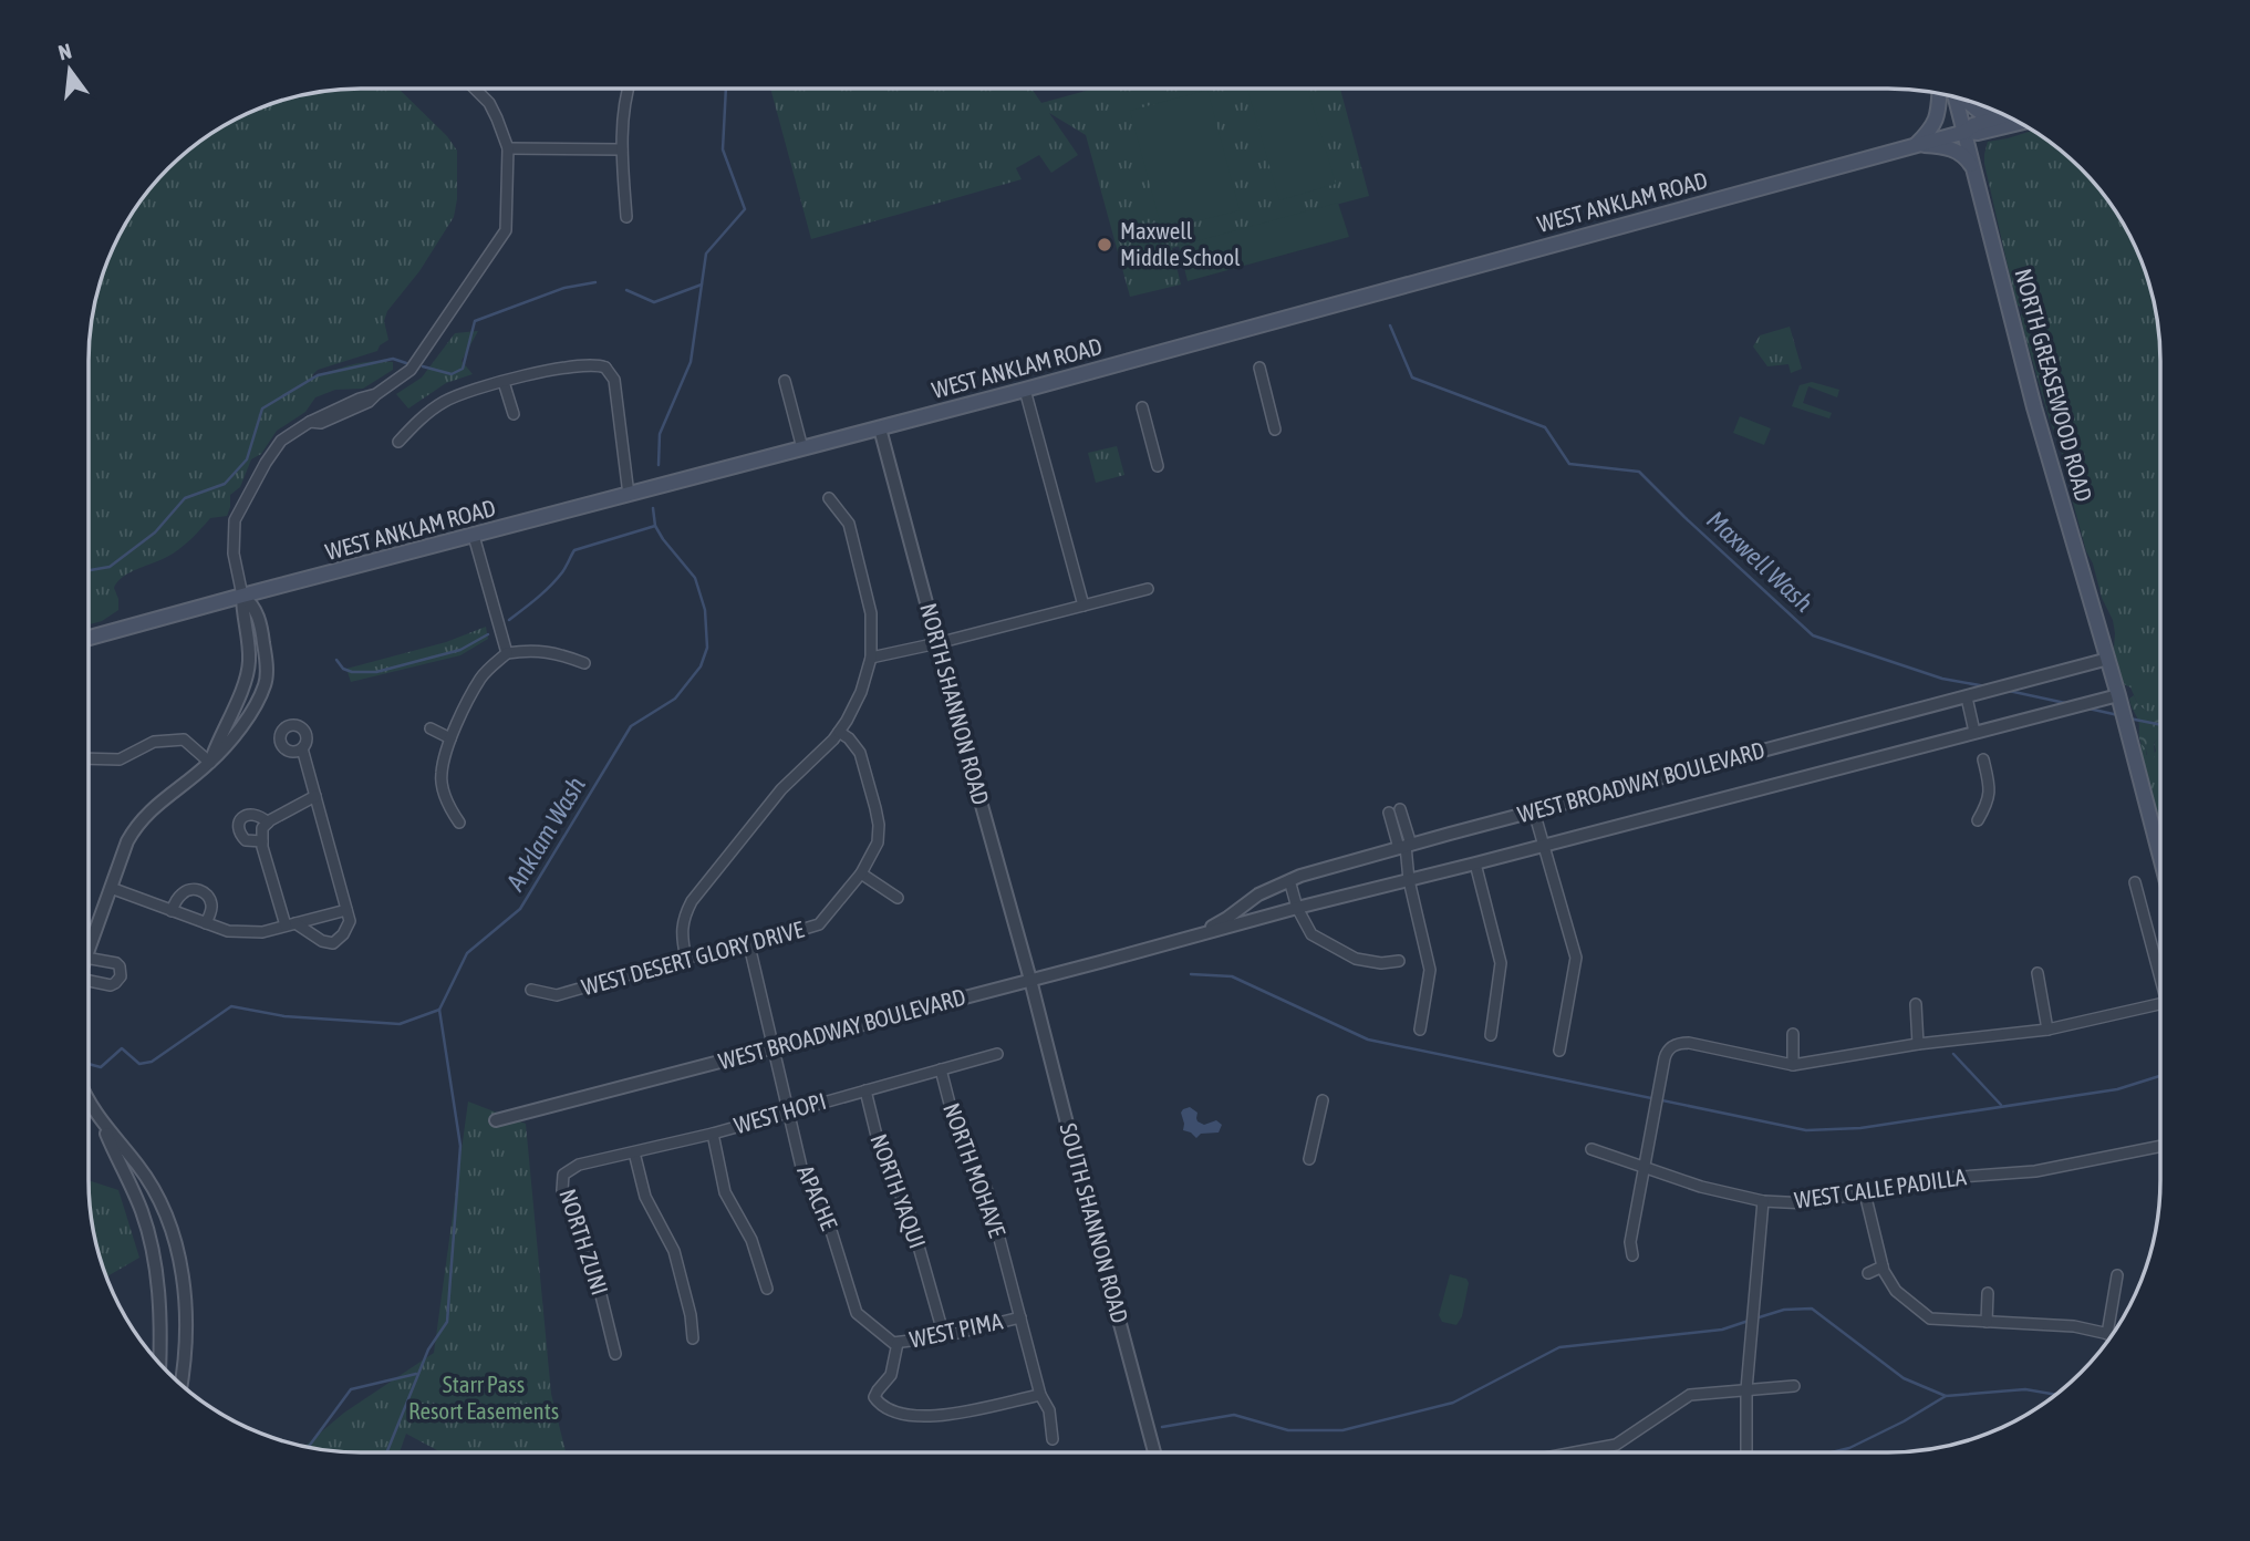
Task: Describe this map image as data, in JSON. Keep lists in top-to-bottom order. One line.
{"streets":{"main road":["WEST ANKLAM ROAD","NORTH GREASEWOOD ROAD"],"street":["NORTH SHANNON ROAD","WEST BROADWAY BOULEVARD","WEST DESERT GLORY DRIVE","WEST HOPI","NORTH MOHAVE","WEST CALLE PADILLA","NORTH YAQUI","APACHE","SOUTH SHANNON ROAD","NORTH ZUNI","WEST PIMA"]},"crossings":[["WEST ANKLAM ROAD","NORTH GREASEWOOD ROAD"],["WEST ANKLAM ROAD","NORTH SHANNON ROAD"],["NORTH GREASEWOOD ROAD","WEST BROADWAY BOULEVARD"],["NORTH SHANNON ROAD","WEST BROADWAY BOULEVARD"],["NORTH SHANNON ROAD","SOUTH SHANNON ROAD"],["WEST BROADWAY BOULEVARD","APACHE"],["WEST BROADWAY BOULEVARD","SOUTH SHANNON ROAD"],["WEST DESERT GLORY DRIVE","APACHE"],["WEST HOPI","NORTH MOHAVE"],["WEST HOPI","NORTH YAQUI"],["WEST HOPI","APACHE"],["WEST HOPI","NORTH ZUNI"],["NORTH MOHAVE","WEST PIMA"],["NORTH YAQUI","WEST PIMA"],["APACHE","WEST PIMA"]],"water":["Maxwell Wash","Anklam Wash"],"parks":["Starr Pass Resort Easements"],"places":["Maxwell Middle School"],"north":"top"}
